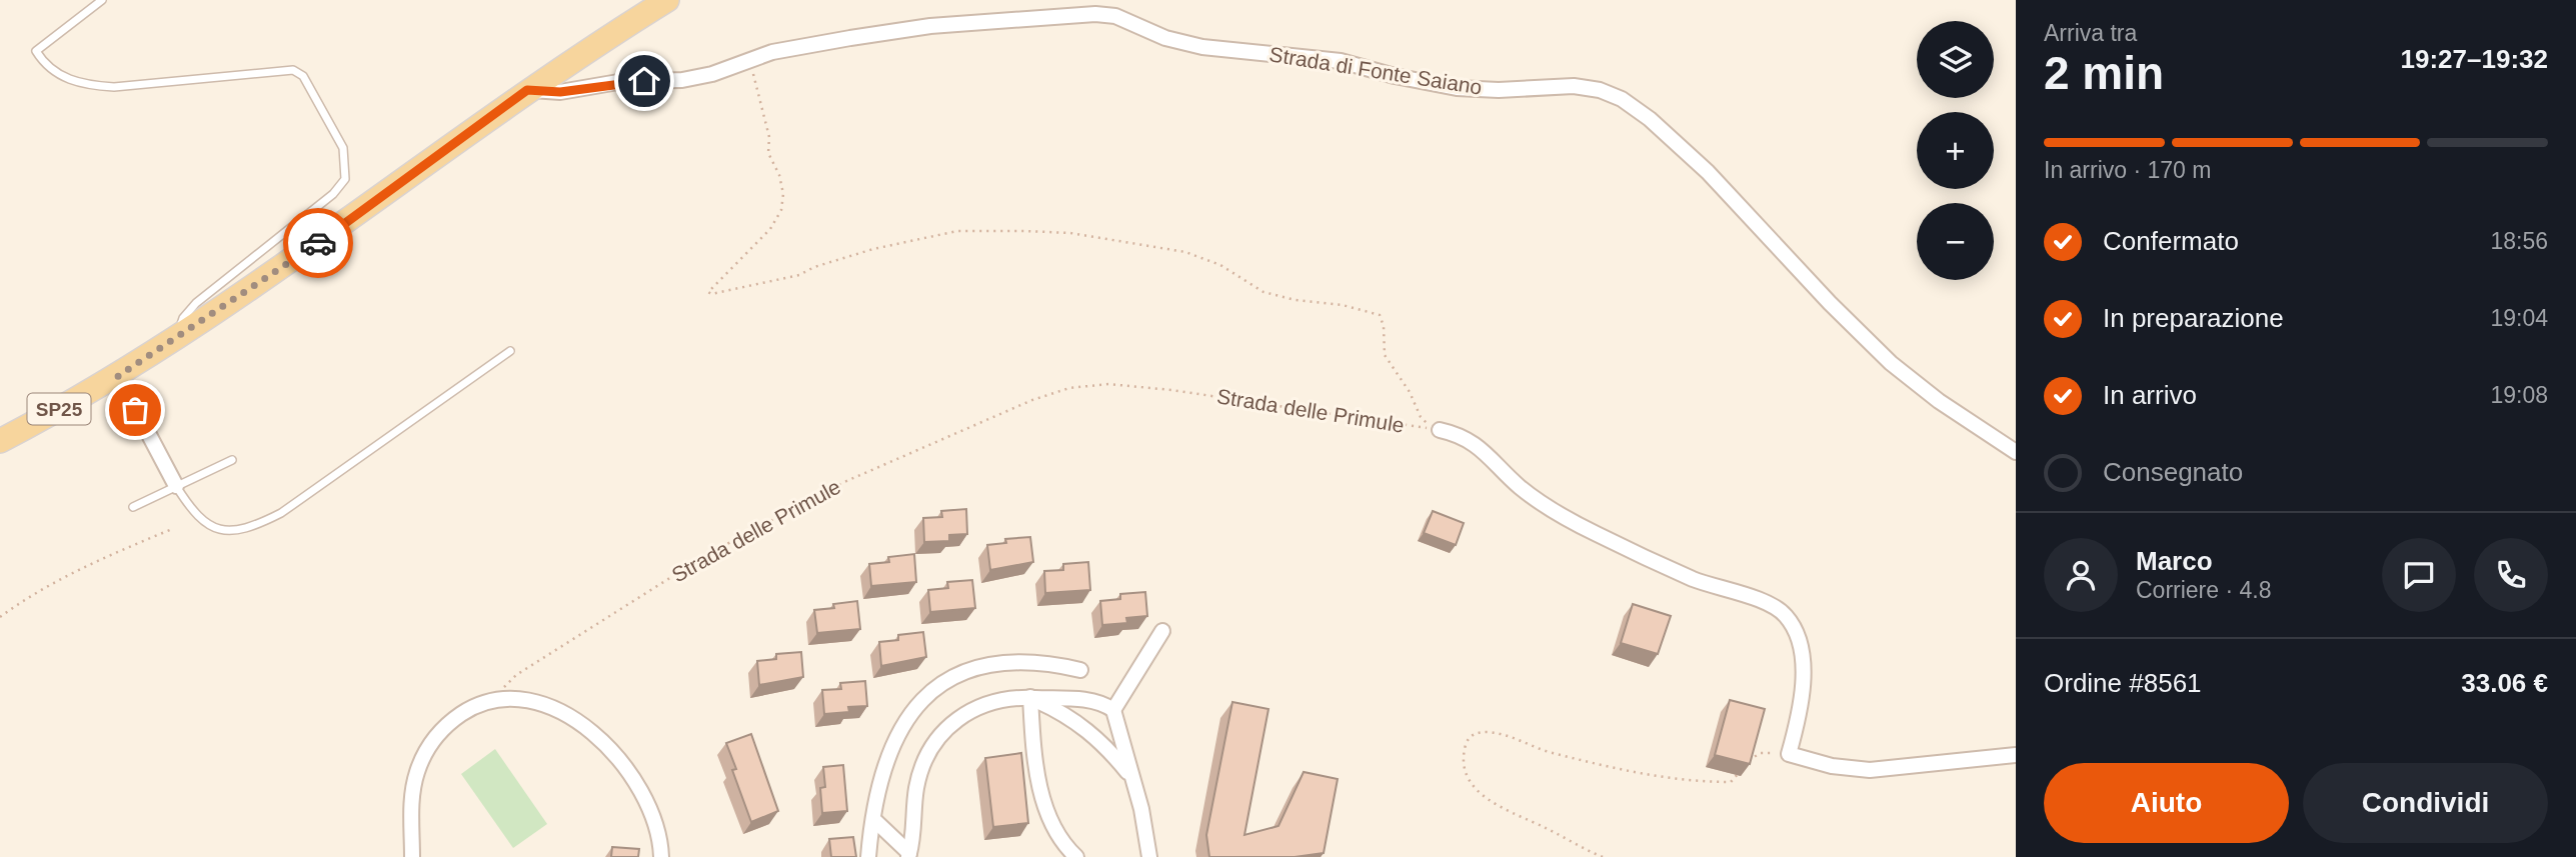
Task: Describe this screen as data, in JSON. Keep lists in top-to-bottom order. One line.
{"streets":{"main road":["SP25"],"street":["Strada di Fonte Saiano"],"path":["Strada delle Primule"]},"crossings":[["Strada di Fonte Saiano","SP25"]],"page":{"heading":["2 min","Arriva tra","19:27–19:32"],"panel":["Marco","Corriere · 4.8","Ordine #8561","33.06 €"],"map_buttons":["+","−"],"bar":"In arrivo · 170 m","list":[["Confermato","18:56"],["In preparazione","19:04"],["In arrivo","19:08"],"Consegnato"],"buttons":["Aiuto","Condividi"]}}
